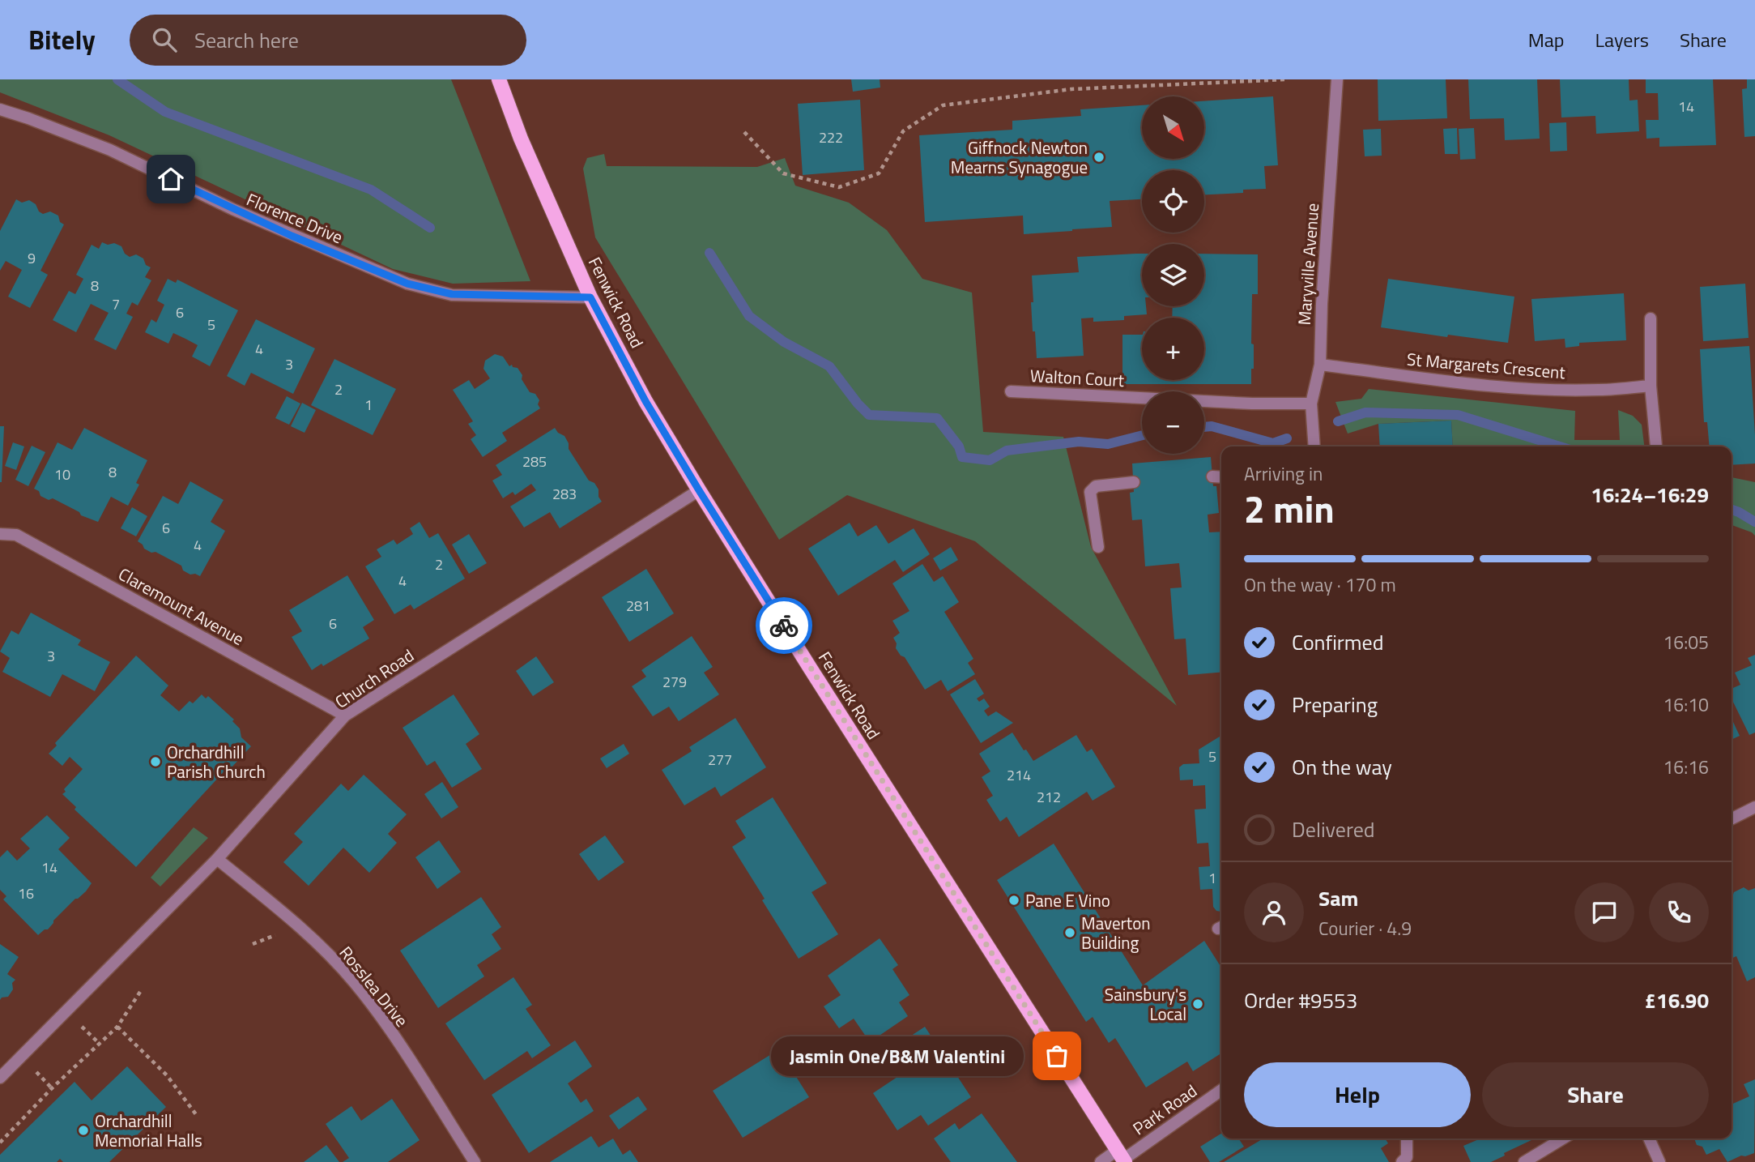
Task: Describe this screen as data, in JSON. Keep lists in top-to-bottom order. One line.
{"streets":{"main road":["Fenwick Road"],"street":["Florence Drive","Maryville Avenue","St Margarets Crescent","Walton Court","Claremount Avenue","Church Road","Rosslea Drive","Park Road"]},"crossings":[["Florence Drive","Fenwick Road"],["Maryville Avenue","St Margarets Crescent"],["Maryville Avenue","Walton Court"],["Fenwick Road","Church Road"],["Fenwick Road","Park Road"],["Claremount Avenue","Church Road"],["Church Road","Rosslea Drive"]],"places":["Giffnock Newton Mearns Synagogue","Orchardhill Parish Church","Pane E Vino","Maverton Building","Sainsbury's Local","Jasmin One/B&M Valentini","Orchardhill Memorial Halls"],"house_numbers":["14","222","9","8","7","6","5","4","3","2","1","285","8","10","283","6","4","2","4","281","6","3","279","5","277","214","212","14","1","16"],"north":"bottom right","page":{"header":"Bitely","search":"Search here","nav":["Map","Layers","Share"],"map_buttons":["+","−"],"heading":["2 min","Arriving in","16:24–16:29"],"panel":["Sam","Courier · 4.9","Order #9553","£16.90"],"bar":"On the way · 170 m","list":[["Confirmed","16:05"],["Preparing","16:10"],["On the way","16:16"],"Delivered"],"bubble":"Jasmin One/B&M Valentini","buttons":["Help","Share"]}}
